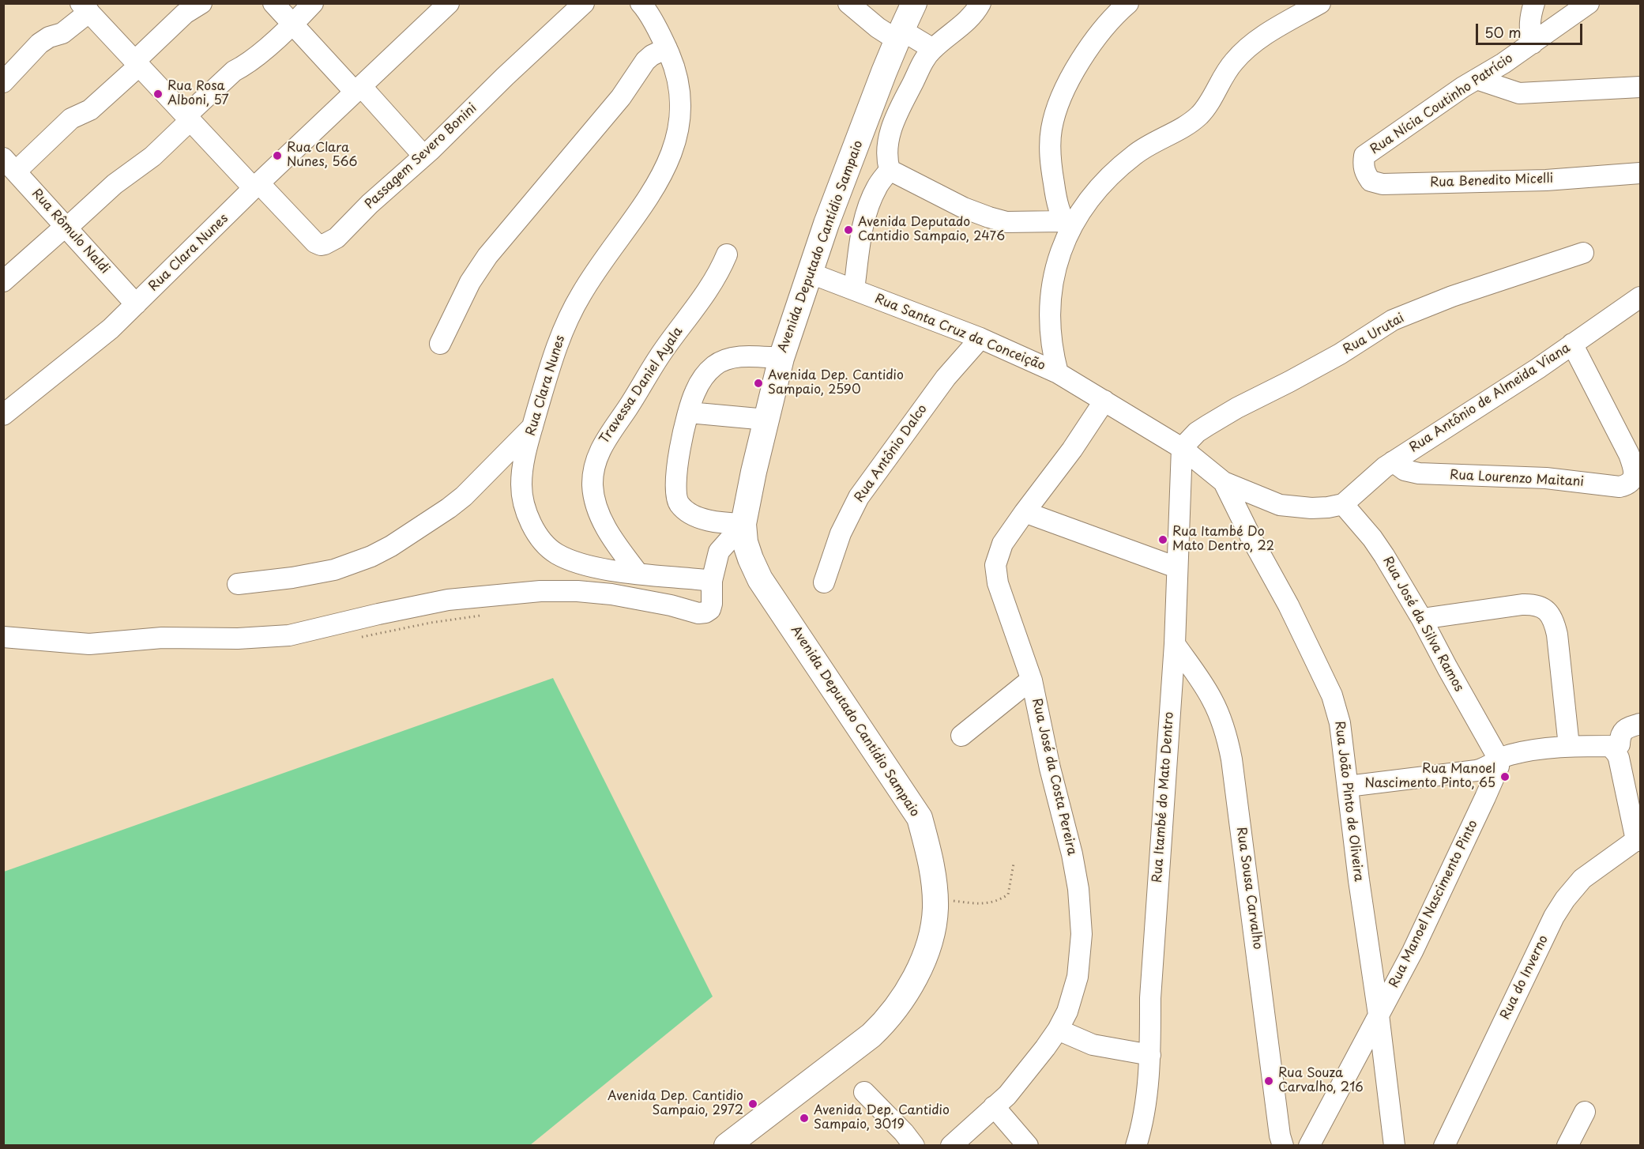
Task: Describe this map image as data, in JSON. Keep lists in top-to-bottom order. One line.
{"streets":{"main road":["Avenida Deputado Cantídio Sampaio"],"street":["Rua Nícia Coutinho Patrício","Passagem Severo Bonini","Rua Benedito Micelli","Rua Rômulo Naldi","Rua Clara Nunes","Rua Santa Cruz da Conceição","Rua Urutai","Travessa Daniel Ayala","Rua Antônio de Almeida Viana","Rua Antônio Dalco","Rua Lourenzo Maitani","Rua José da Silva Ramos","Rua José da Costa Pereira","Rua Itambé do Mato Dentro","Rua João Pinto de Oliveira","Rua Sousa Carvalho","Rua Manoel Nascimento Pinto","Rua do Inverno"]},"crossings":[["Rua Nícia Coutinho Patrício","Rua Benedito Micelli"],["Passagem Severo Bonini","Rua Clara Nunes"],["Rua Rômulo Naldi","Rua Clara Nunes"],["Avenida Deputado Cantídio Sampaio","Rua Santa Cruz da Conceição"],["Rua Clara Nunes","Travessa Daniel Ayala"],["Rua Santa Cruz da Conceição","Rua Urutai"],["Rua Santa Cruz da Conceição","Rua Antônio Dalco"],["Rua Santa Cruz da Conceição","Rua José da Costa Pereira"],["Rua Santa Cruz da Conceição","Rua Itambé do Mato Dentro"],["Rua Santa Cruz da Conceição","Rua João Pinto de Oliveira"],["Rua Urutai","Rua Itambé do Mato Dentro"],["Rua Antônio de Almeida Viana","Rua Lourenzo Maitani"],["Rua Antônio de Almeida Viana","Rua José da Silva Ramos"],["Rua José da Silva Ramos","Rua Manoel Nascimento Pinto"],["Rua Itambé do Mato Dentro","Rua Sousa Carvalho"],["Rua João Pinto de Oliveira","Rua Manoel Nascimento Pinto"]],"places":["Rua Rosa Alboni, 57","Rua Clara Nunes, 566","Avenida Deputado Cantidio Sampaio, 2476","Avenida Dep. Cantidio Sampaio, 2590","Rua Itambé Do Mato Dentro, 22","Rua Manoel Nascimento Pinto, 65","Rua Souza Carvalho, 216","Avenida Dep. Cantidio Sampaio, 2972","Avenida Dep. Cantidio Sampaio, 3019"],"scale_bar":"50 m"}
